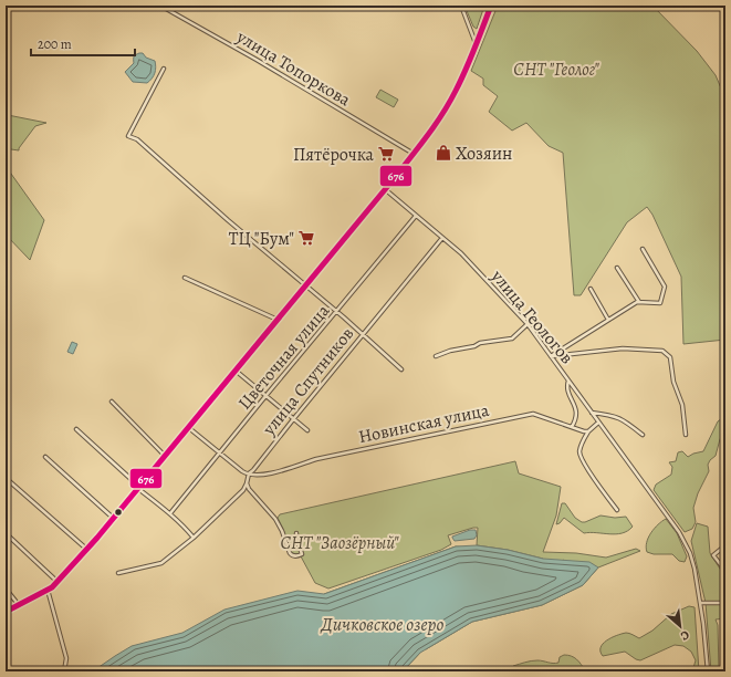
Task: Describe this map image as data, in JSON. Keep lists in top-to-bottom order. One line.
{"streets":{"street":["улица Топоркова","улица Геологов","Цветочная улица","улица Спутников","Новинская улица"]},"crossings":[["улица Геологов","Цветочная улица"],["улица Геологов","улица Спутников"],["улица Спутников","Новинская улица"]],"water":["Дичковское озеро"],"parks":["СНТ \"Геолог\"","СНТ \"Заозёрный\""],"places":{"shop":["Хозяин"],"supermarket":["Пятёрочка","ТЦ \"Бум\""]},"lines":["transit line 676"],"scale_bar":"200 m","north":"bottom right"}
